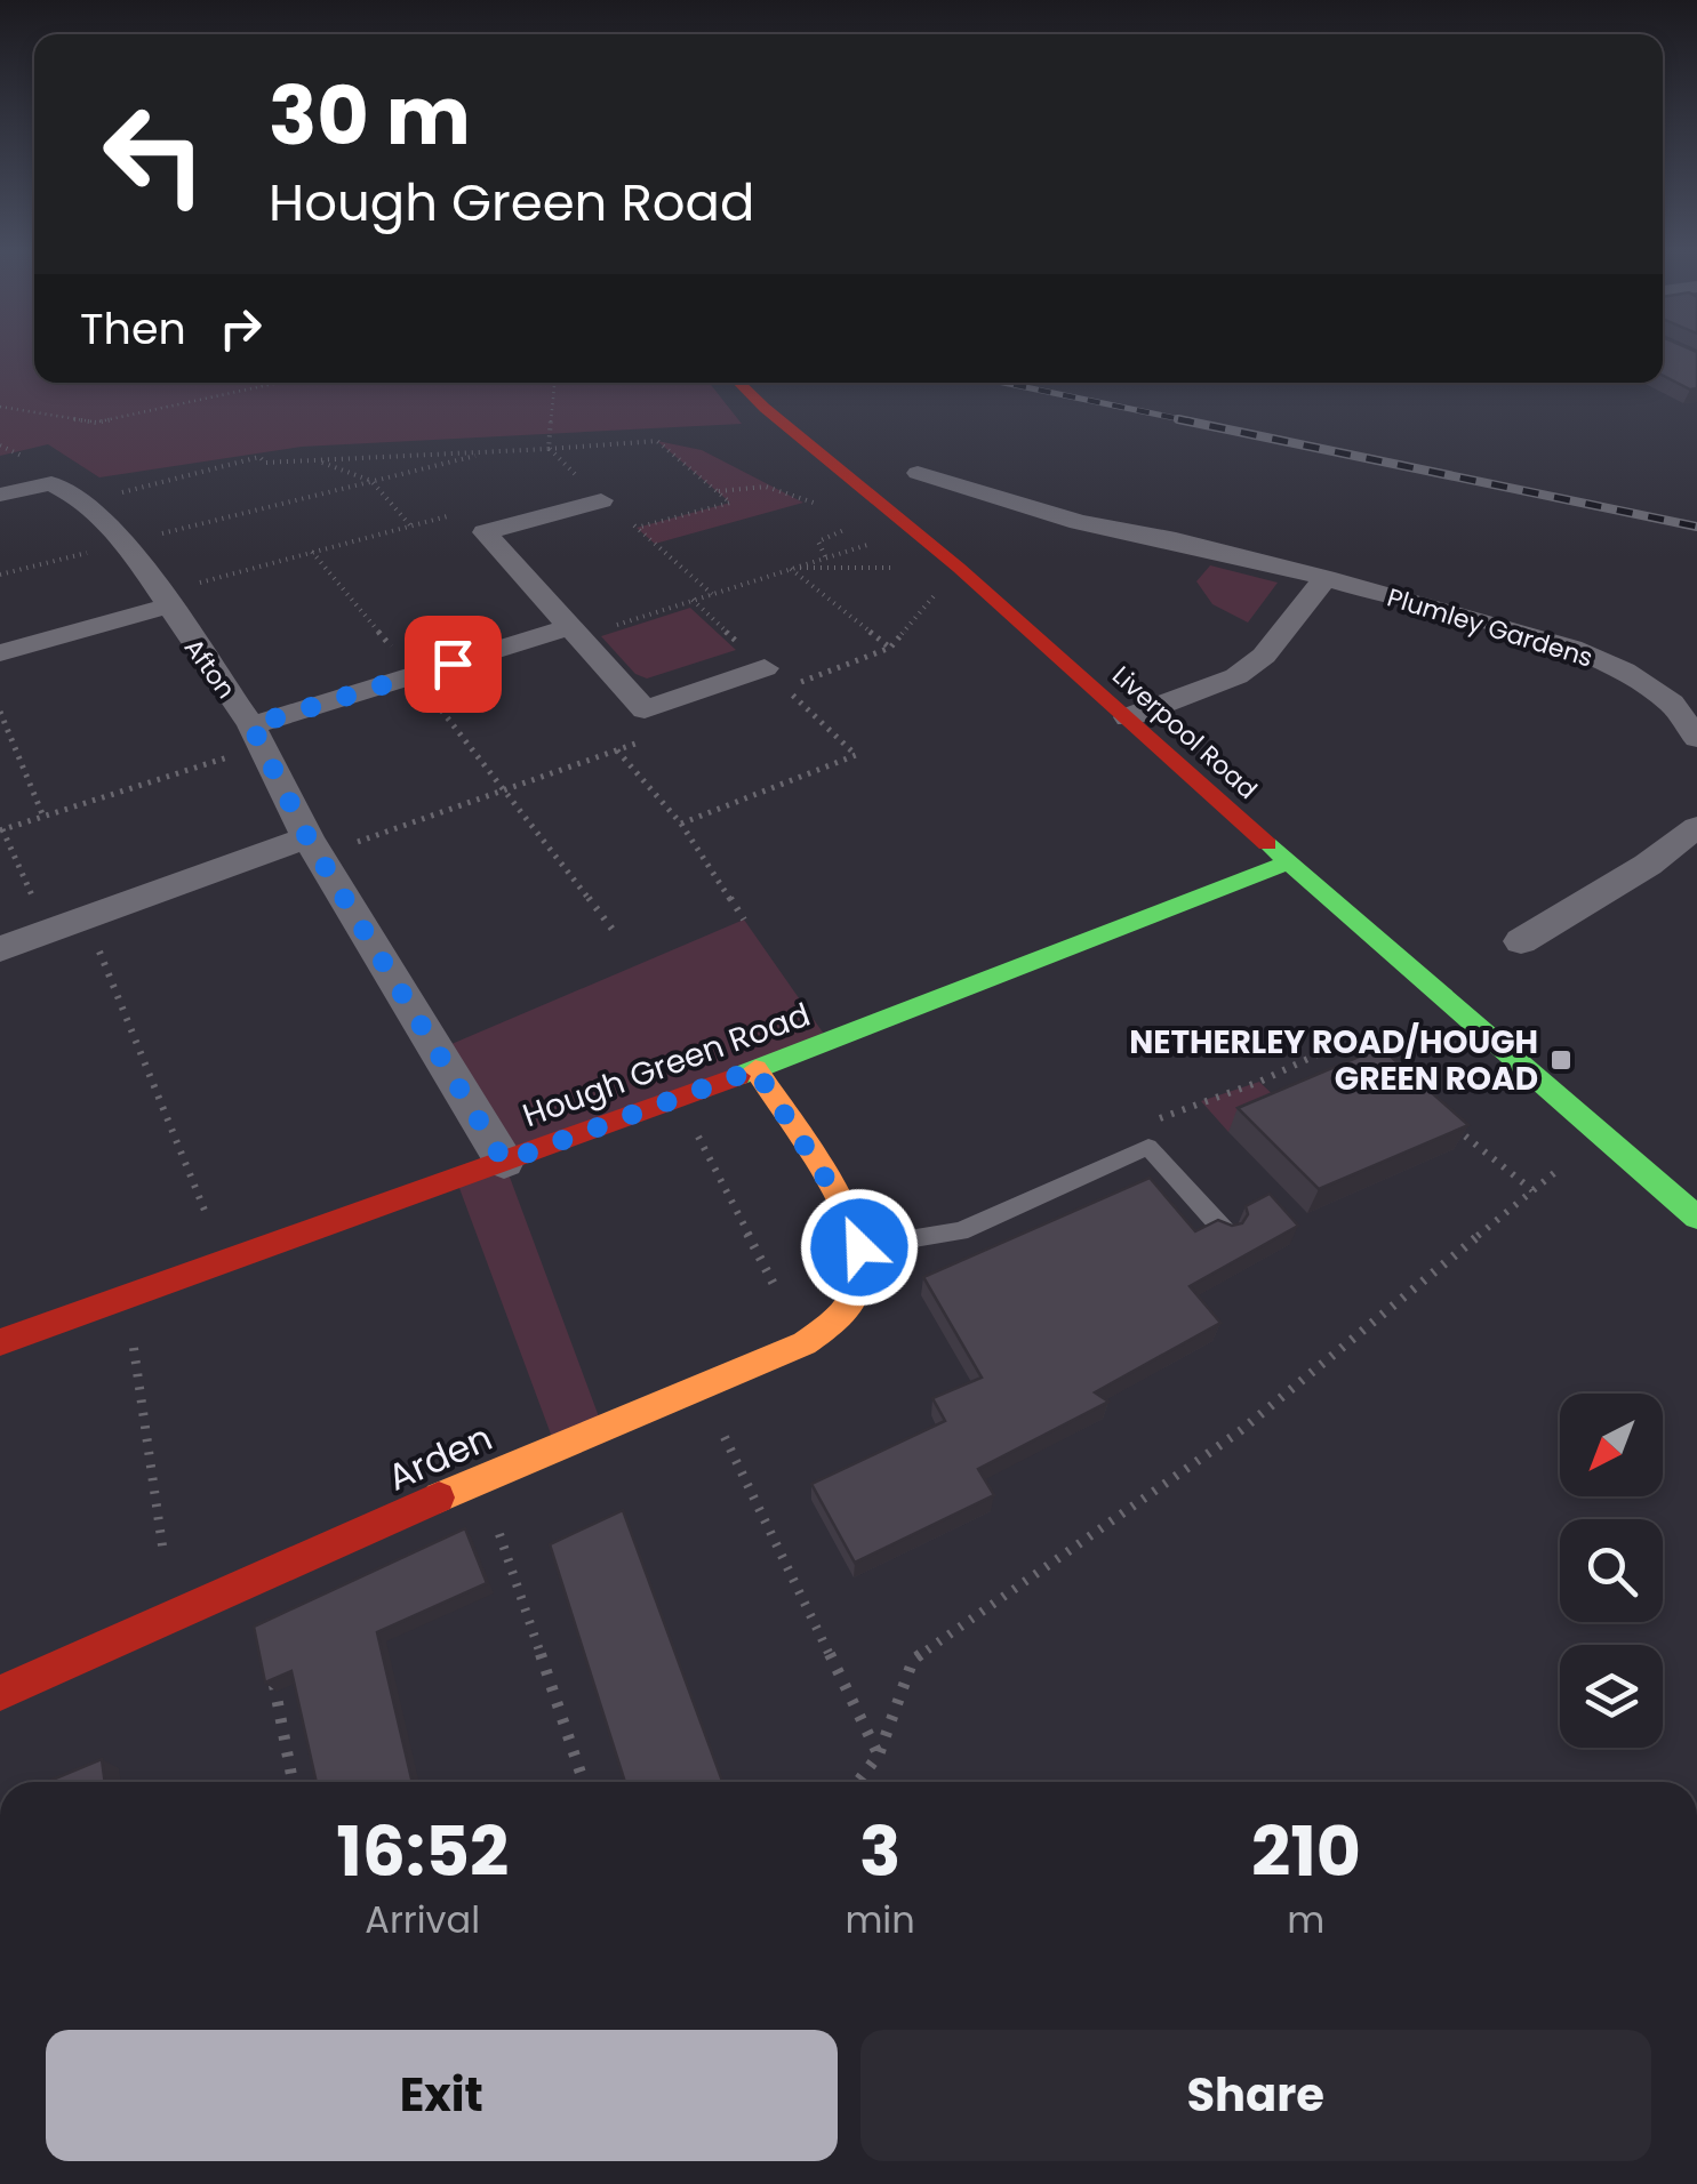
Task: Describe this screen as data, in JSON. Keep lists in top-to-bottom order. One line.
{"streets":{"street":["Plumley Gardens","Afton","Liverpool Road","Hough Green Road","Arden"]},"crossings":[["Afton","Hough Green Road"],["Liverpool Road","Hough Green Road"]],"places":{"transit":["NETHERLEY ROAD/HOUGH GREEN ROAD"]},"north":"bottom left","page":{"turn":["30 m","Hough Green Road"],"then":"Then","eta":["16:52","Arrival","3","min","210","m"],"buttons":["Exit","Share"]}}
